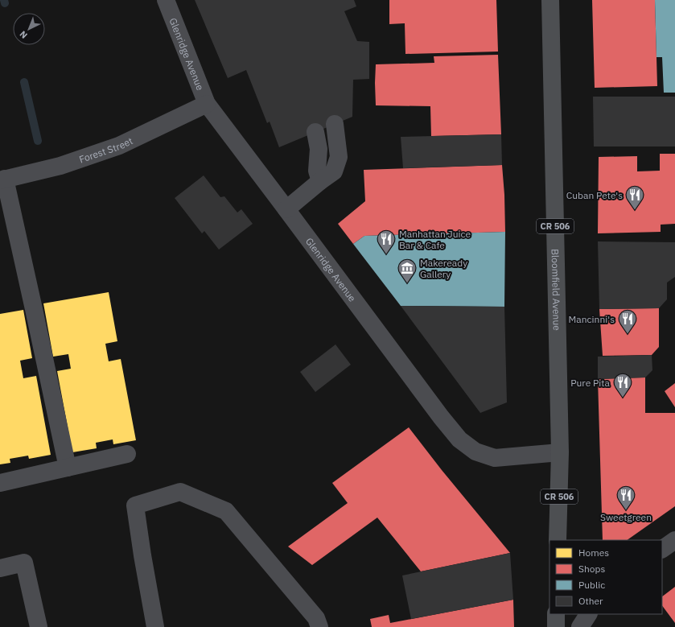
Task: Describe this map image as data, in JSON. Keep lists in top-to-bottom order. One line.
{"streets":{"main road":["CR 506","Bloomfield Avenue"],"street":["Glenridge Avenue","Forest Street"]},"crossings":[["Glenridge Avenue","Forest Street"],["Glenridge Avenue","Bloomfield Avenue"]],"places":{"restaurant":["Cuban Pete's","Manhattan Juice Bar & Cafe","Mancinni's","Pure Pita","Sweetgreen"],"museum":["Makeready Gallery"]},"legend":["Homes","Shops","Public","Other"],"north":"bottom left"}
